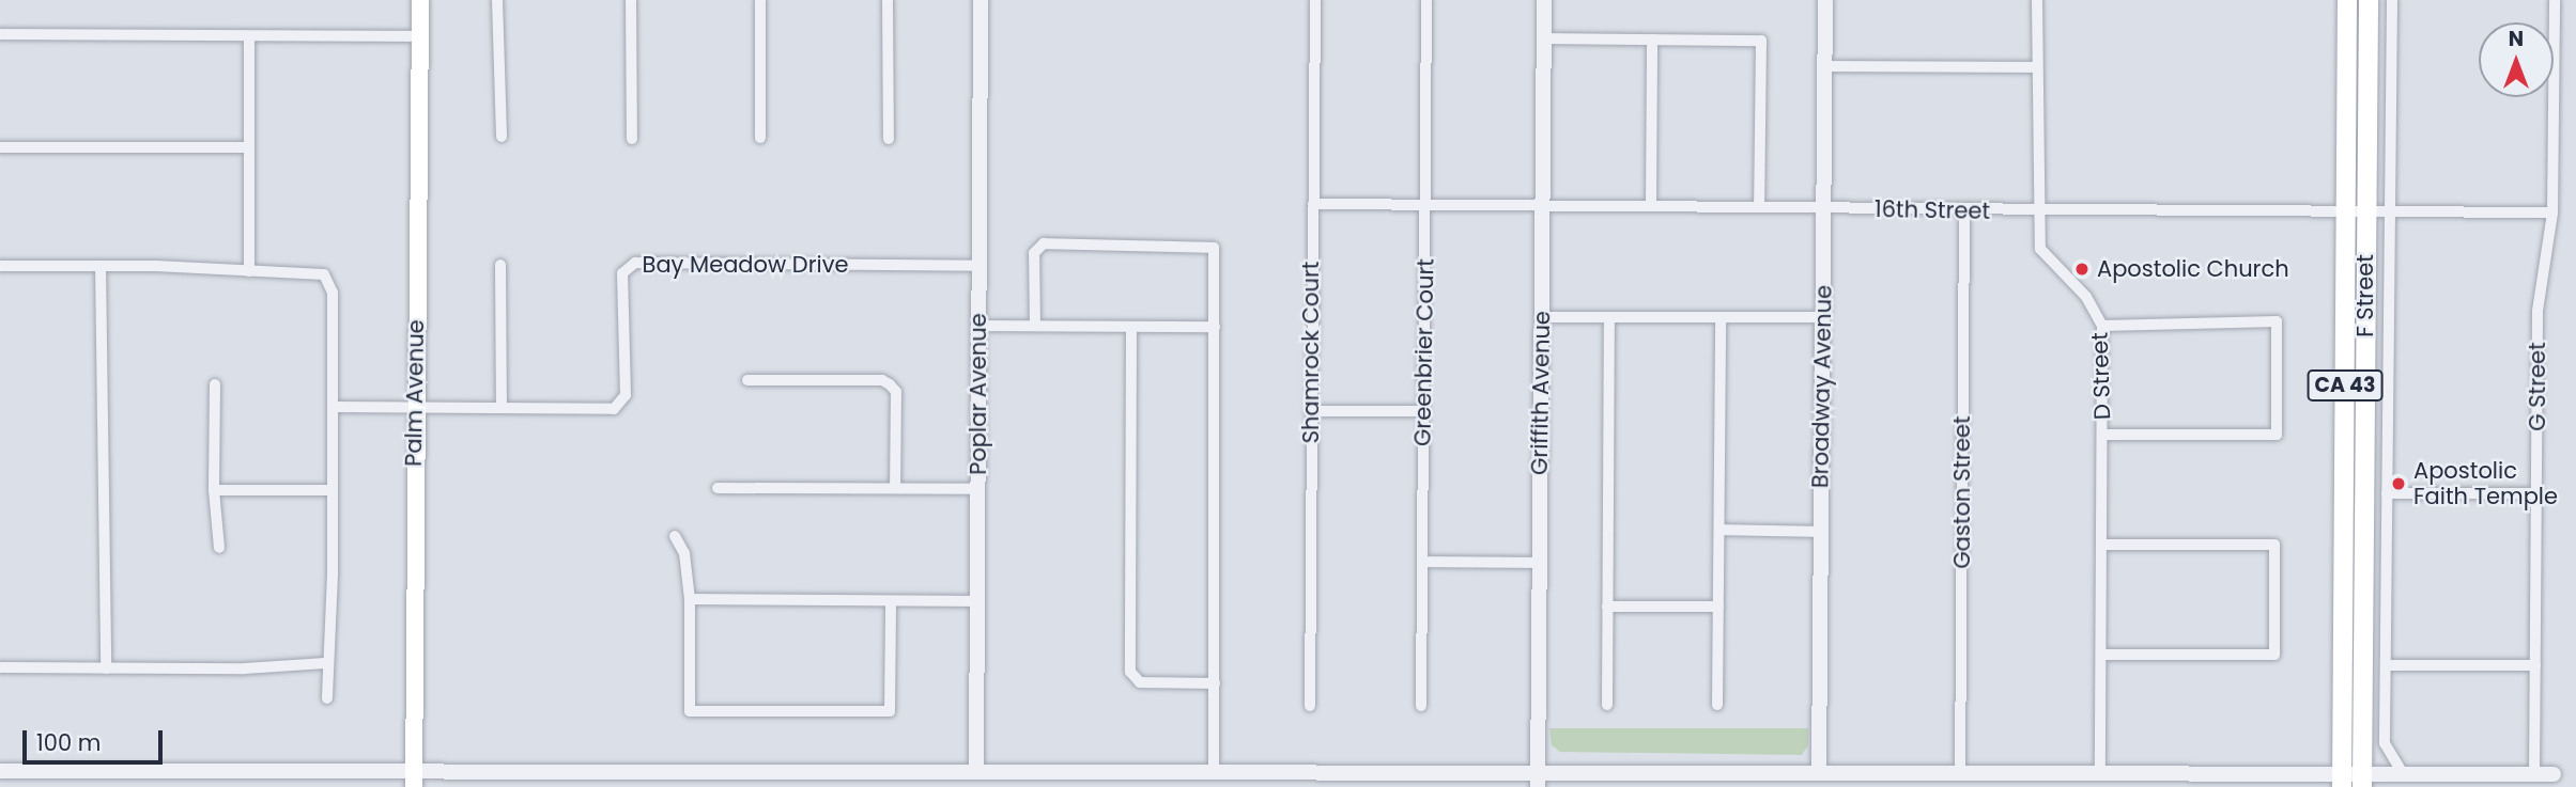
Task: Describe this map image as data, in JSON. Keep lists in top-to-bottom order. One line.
{"streets":{"main road":["F Street","CA 43","Palm Avenue"],"street":["16th Street","Bay Meadow Drive","Shamrock Court","Greenbrier Court","D Street","Broadway Avenue","G Street","Griffith Avenue","Poplar Avenue","Gaston Street"]},"crossings":[["16th Street","F Street"],["16th Street","Shamrock Court"],["16th Street","Greenbrier Court"],["16th Street","D Street"],["16th Street","Broadway Avenue"],["16th Street","G Street"],["16th Street","Griffith Avenue"],["16th Street","Gaston Street"],["Bay Meadow Drive","Palm Avenue"],["Bay Meadow Drive","Poplar Avenue"]],"places":["Apostolic Church","Apostolic Faith Temple"],"scale_bar":"100 m","north":"top"}
